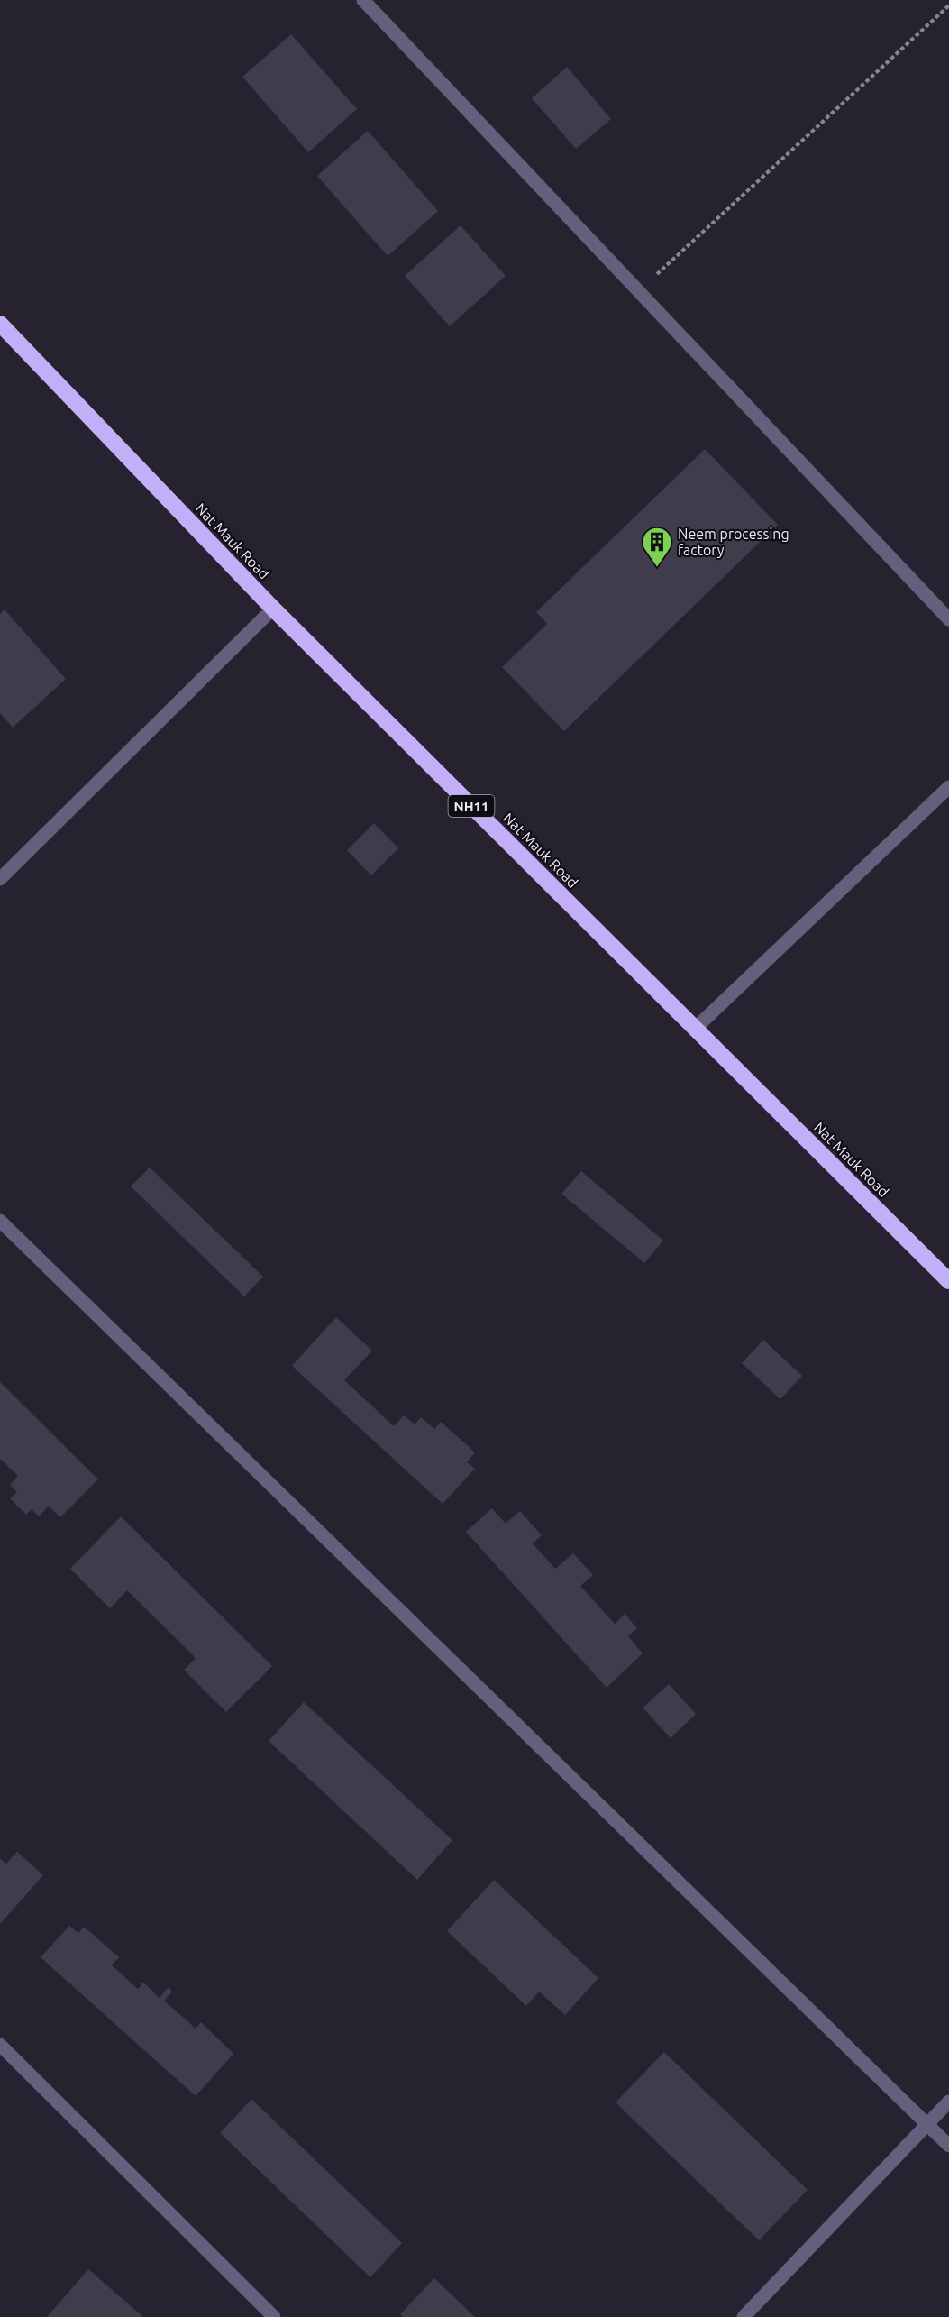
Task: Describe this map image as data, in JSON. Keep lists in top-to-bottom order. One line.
{"streets":{"highway":["Nat Mauk Road","NH11"]},"places":{"building":["Neem processing factory"]}}
